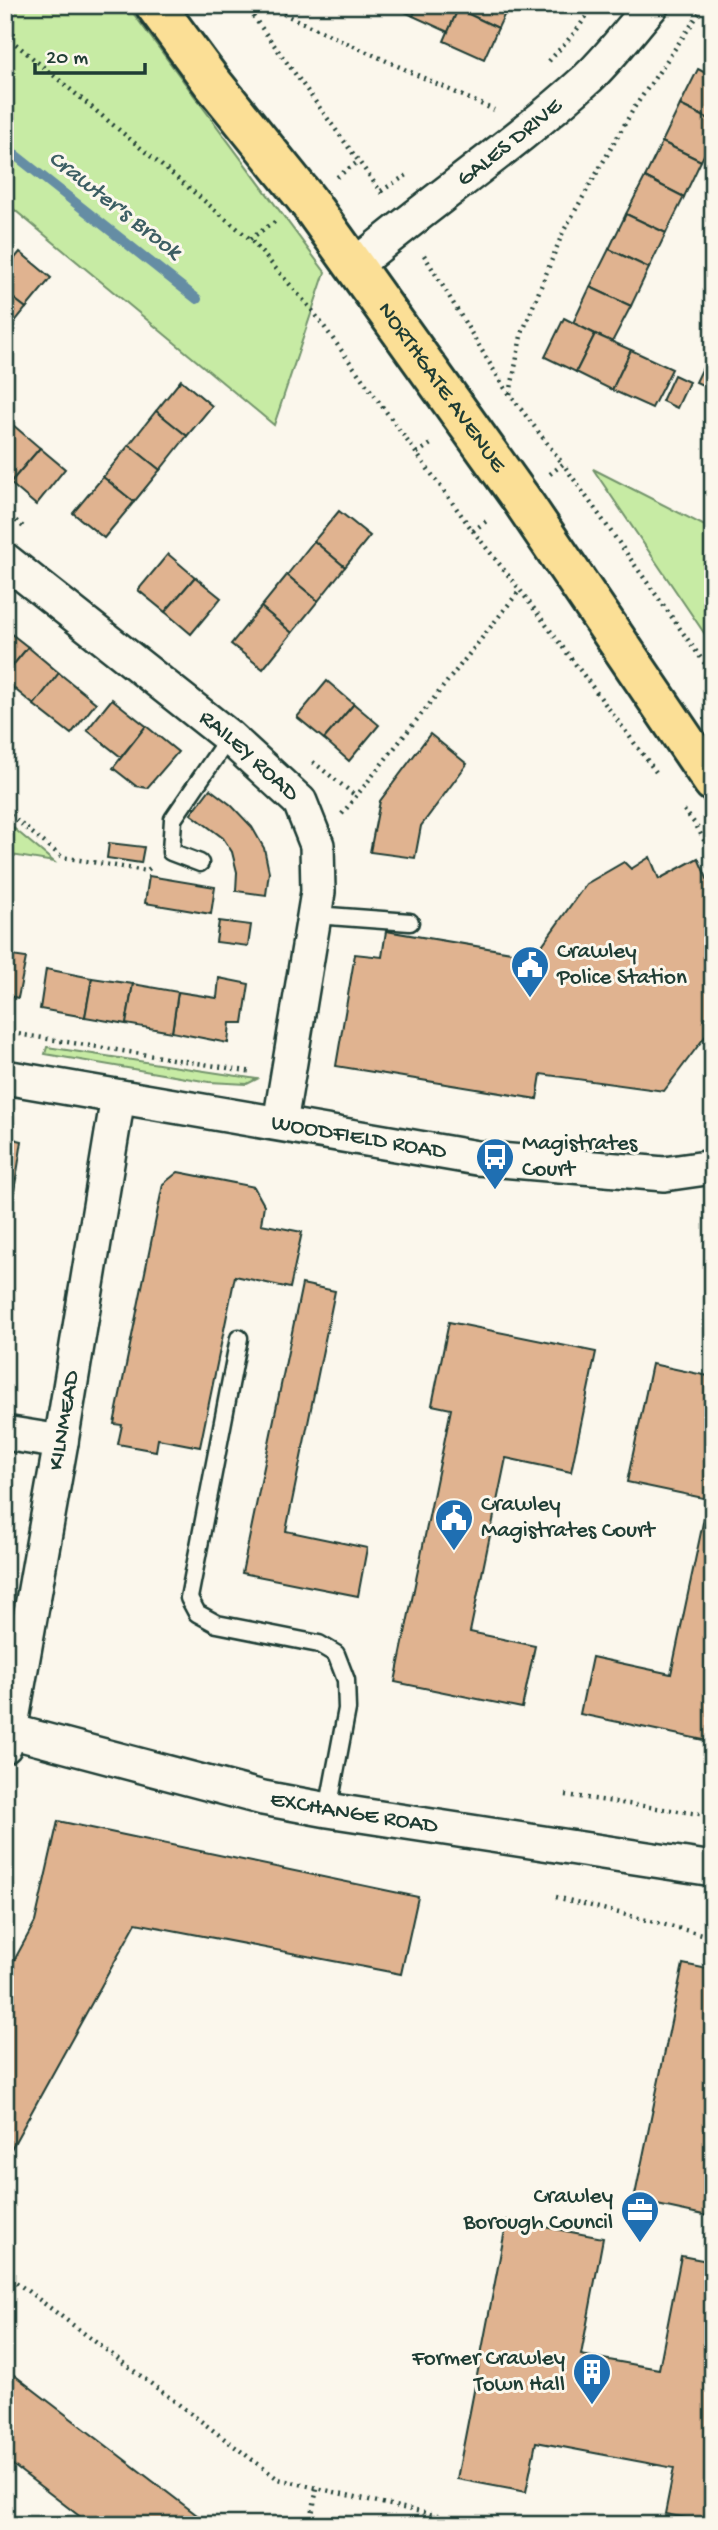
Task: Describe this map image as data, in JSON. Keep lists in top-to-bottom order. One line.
{"streets":{"main road":["NORTHGATE AVENUE"],"street":["GALES DRIVE","RAILEY ROAD","WOODFIELD ROAD","KILNMEAD","EXCHANGE ROAD"]},"crossings":[["GALES DRIVE","NORTHGATE AVENUE"],["RAILEY ROAD","WOODFIELD ROAD"],["WOODFIELD ROAD","KILNMEAD"],["KILNMEAD","EXCHANGE ROAD"]],"water":["Crawter's Brook"],"places":{"public building":["Crawley Police Station","Crawley Magistrates Court"],"bus stop":["Magistrates Court"],"office":["Crawley Borough Council"],"building":["Former Crawley Town Hall"]},"scale_bar":"20 m"}
